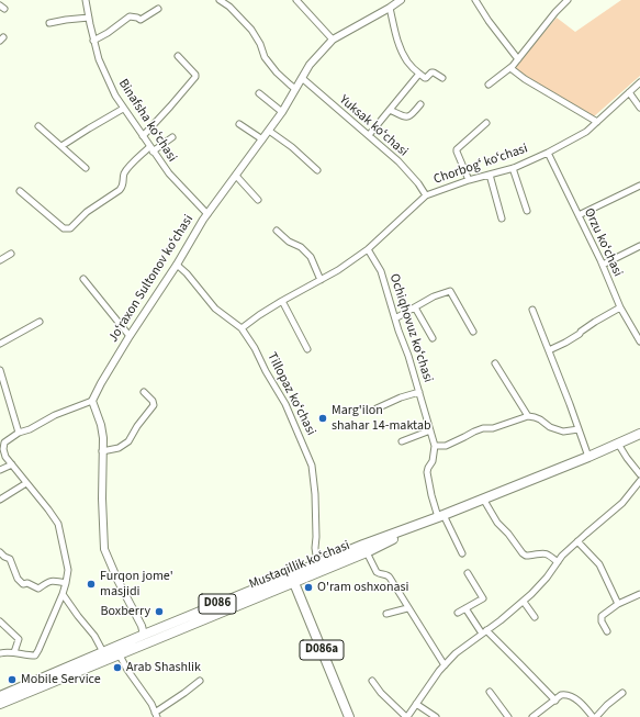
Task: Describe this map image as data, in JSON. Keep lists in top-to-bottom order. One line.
{"streets":{"main road":["Mustaqillik koʻchasi","D086","D086a"],"street":["Binafsha koʻchasi","Yuksak koʻchasi","Chorbogʻ koʻchasi","Orzu koʻchasi","Joʻraxon Sultonov koʻchasi","Ochiqhovuz koʻchasi","Tillopaz koʻchasi"]},"crossings":[["Binafsha koʻchasi","Joʻraxon Sultonov koʻchasi"],["Yuksak koʻchasi","Chorbogʻ koʻchasi"],["Yuksak koʻchasi","Joʻraxon Sultonov koʻchasi"],["Chorbogʻ koʻchasi","Orzu koʻchasi"],["Chorbogʻ koʻchasi","Ochiqhovuz koʻchasi"],["Chorbogʻ koʻchasi","Tillopaz koʻchasi"],["Joʻraxon Sultonov koʻchasi","Tillopaz koʻchasi"],["Tillopaz koʻchasi","Mustaqillik koʻchasi"],["Mustaqillik koʻchasi","D086a"]],"places":["Marg'ilon shahar 14-maktab","Furqon jome' masjidi","O'ram oshxonasi","Boxberry","Arab Shashlik","Mobile Service"]}
